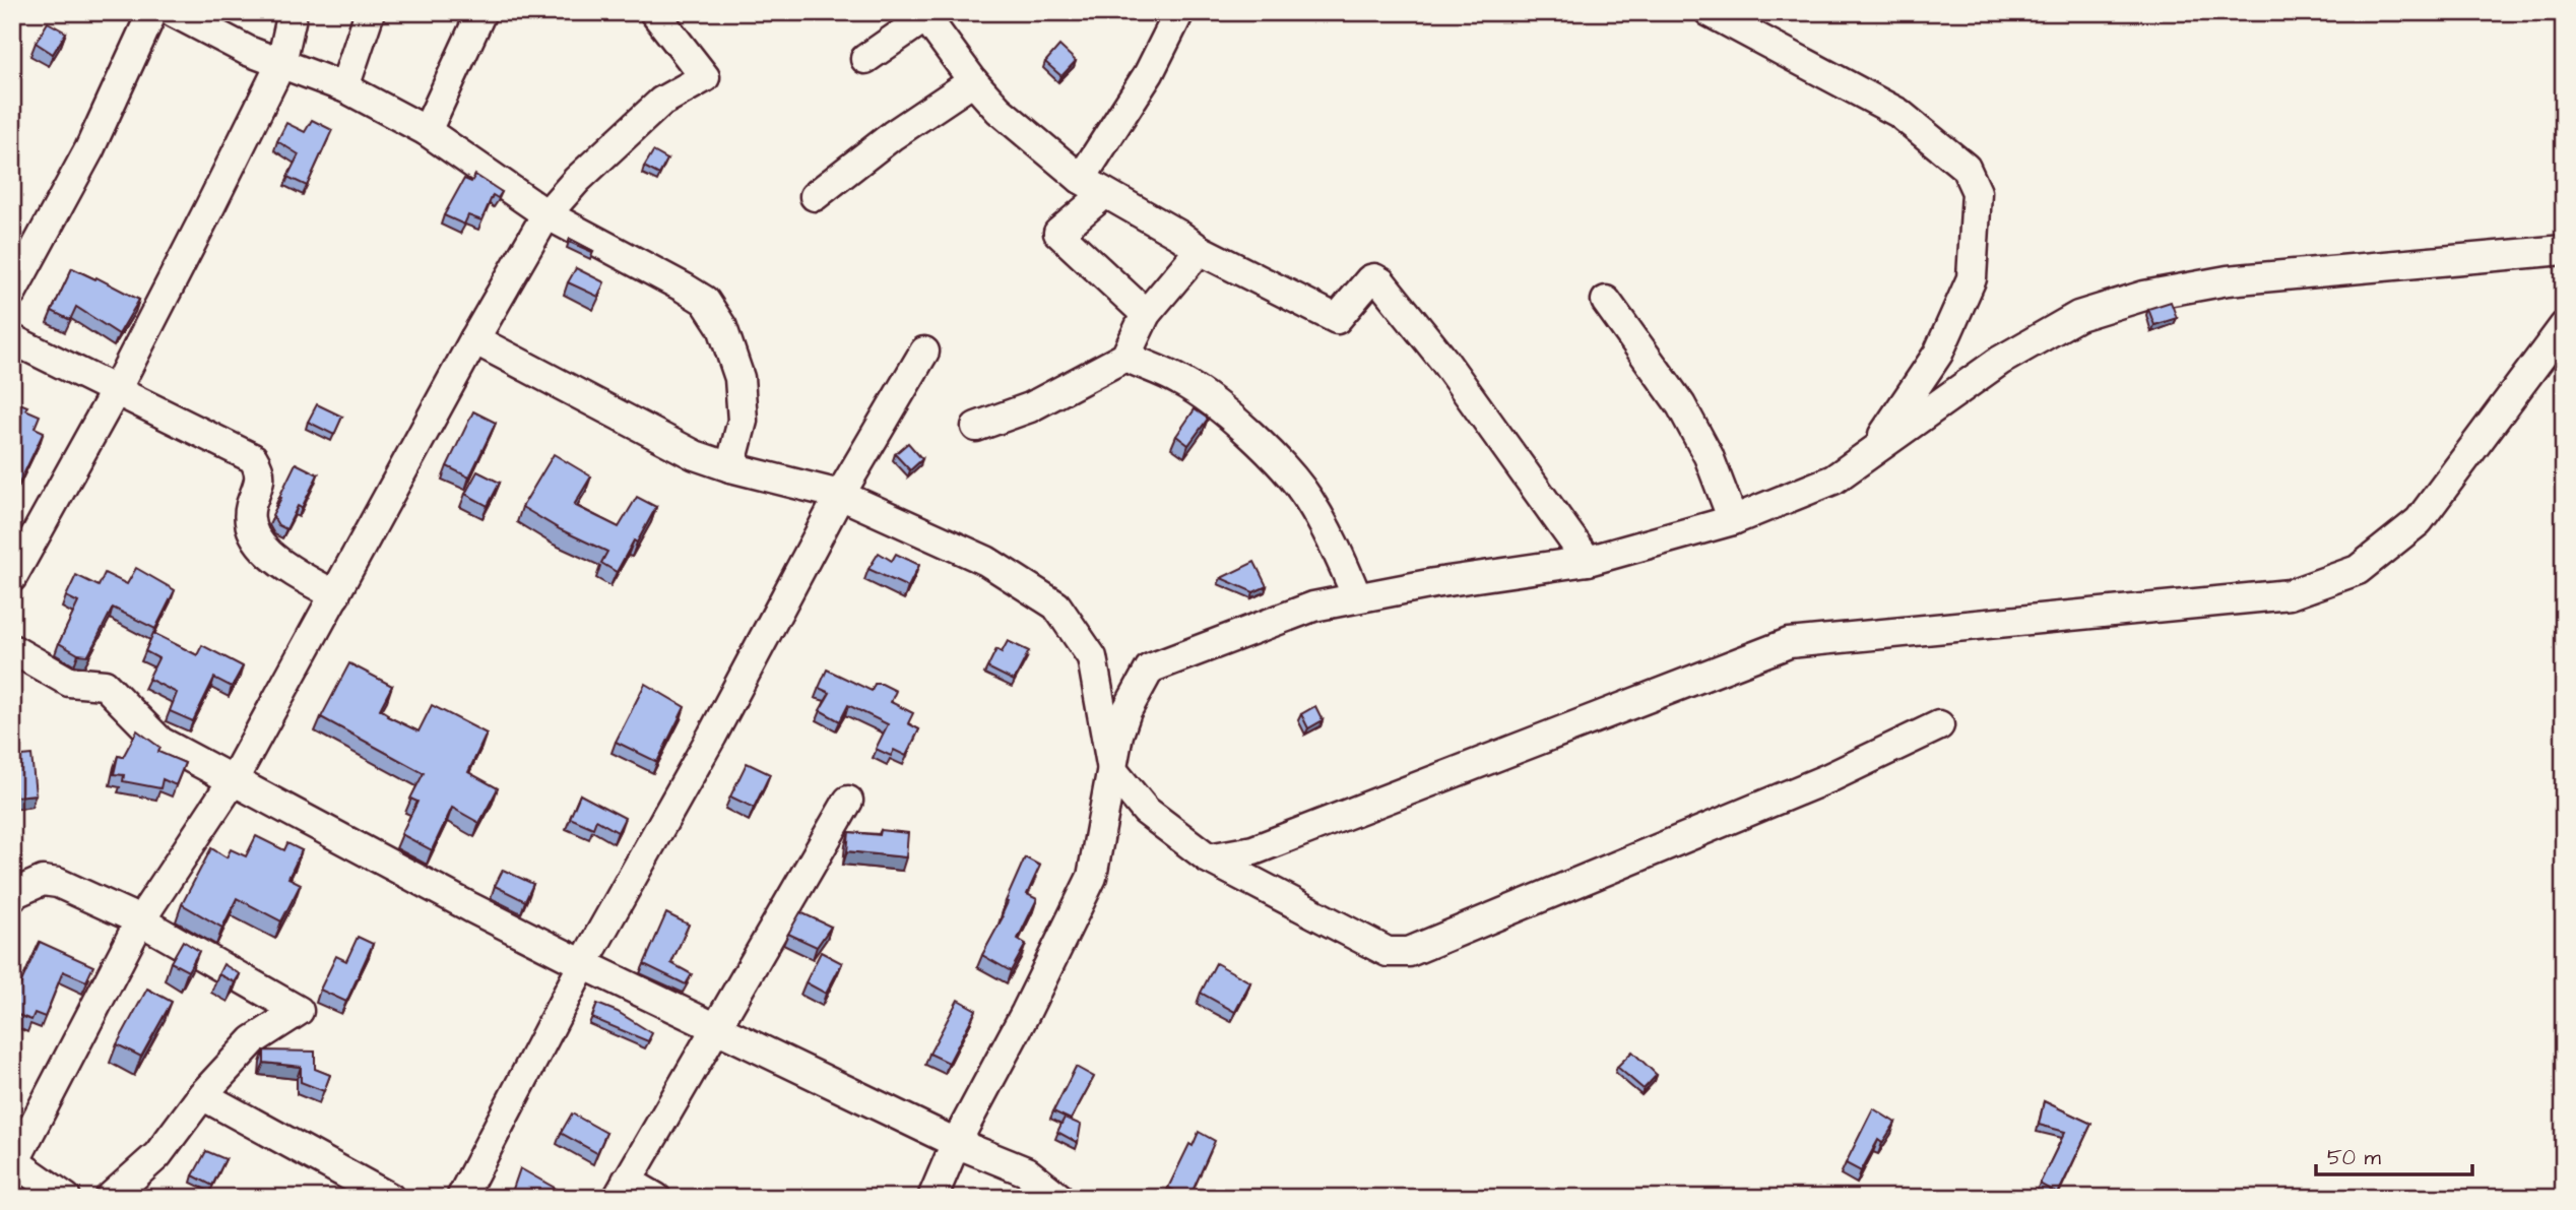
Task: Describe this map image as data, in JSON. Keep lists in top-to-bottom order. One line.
{"scale_bar":"50 m"}
